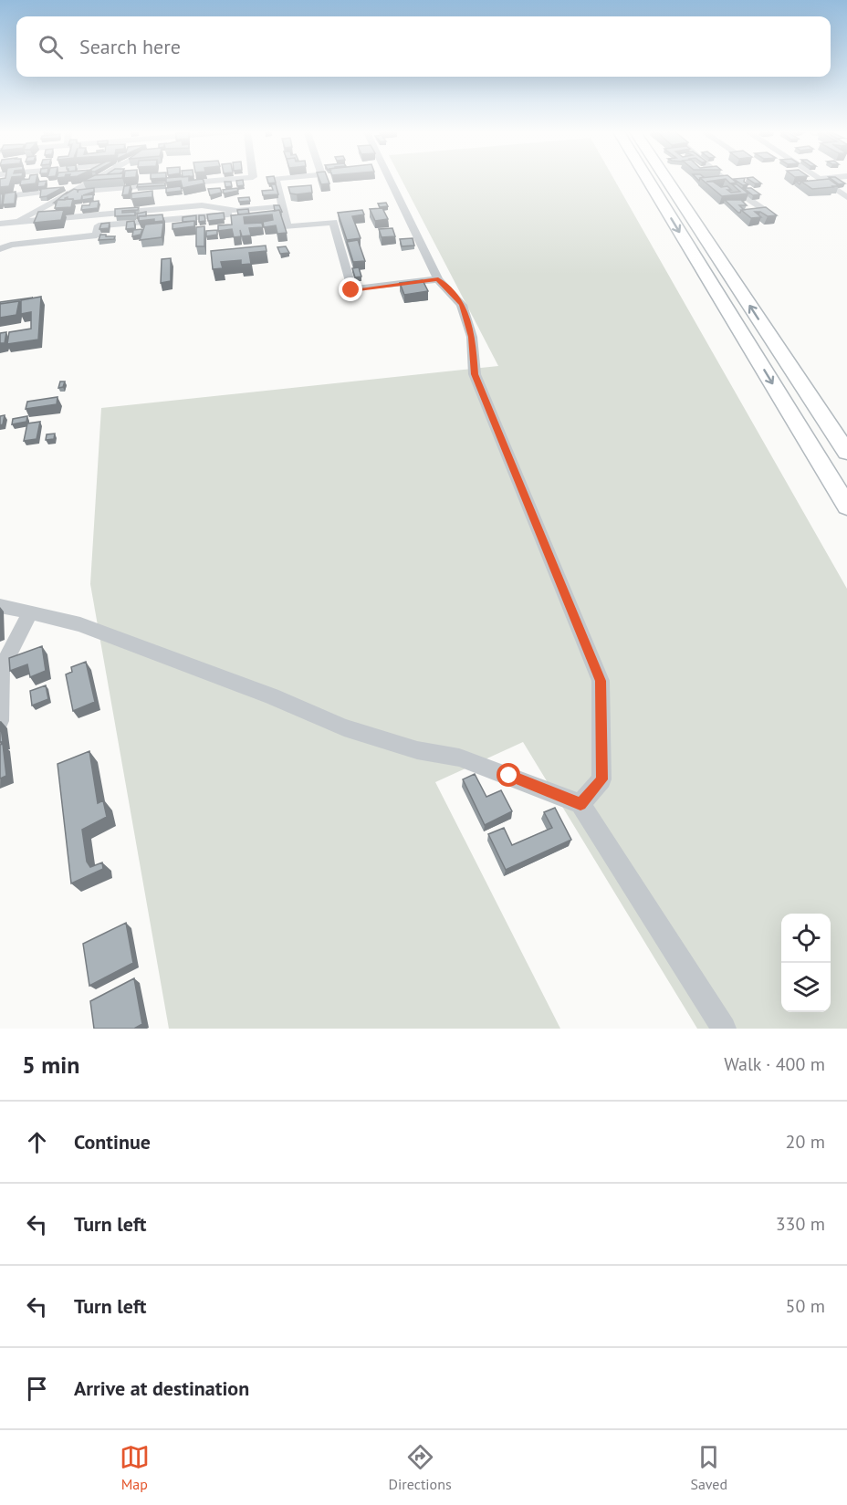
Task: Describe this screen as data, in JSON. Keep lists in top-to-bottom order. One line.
{"page":{"search":"Search here","heading":["5 min","Walk · 400 m"],"list":[["Continue","20 m"],["Turn left","330 m"],["Turn left","50 m"],"Arrive at destination"],"nav":["Map","Directions","Saved"]}}
